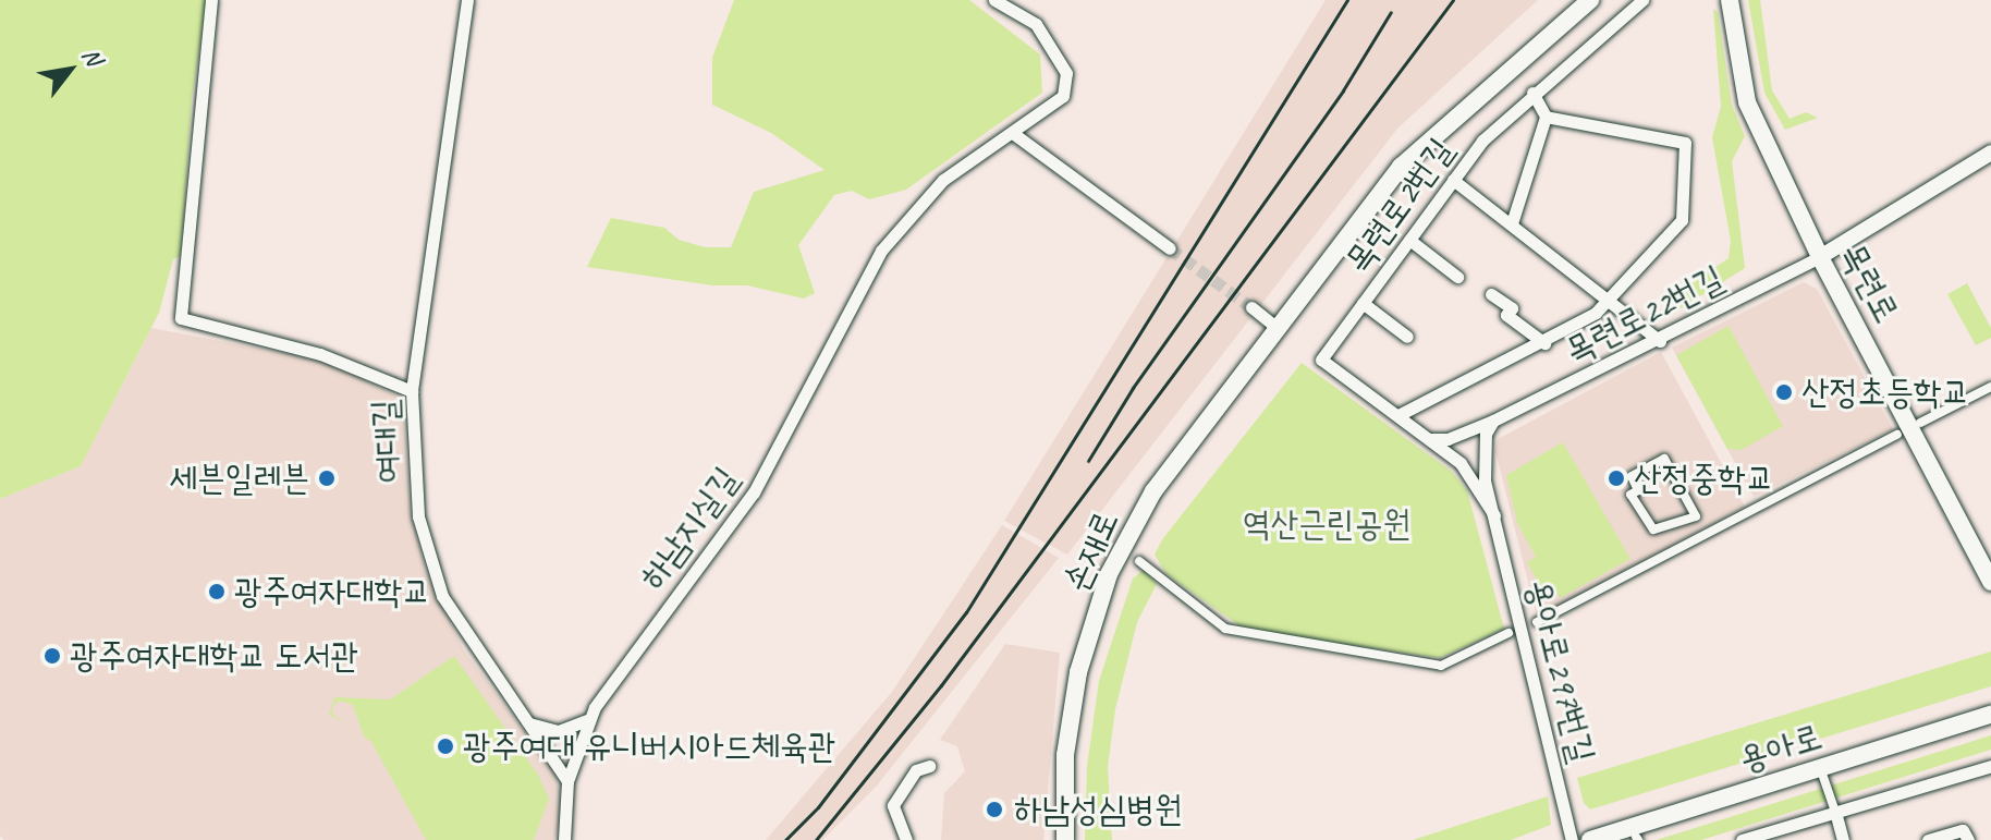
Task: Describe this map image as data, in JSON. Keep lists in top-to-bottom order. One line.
{"streets":{"main road":["목련로","손재로","용아로"],"street":["목련로2번길","목련로22번길","여대길","하남지실길","용아로297번길"]},"crossings":[["목련로","목련로22번길"],["목련로22번길","용아로297번길"],["여대길","하남지실길"]],"parks":["역산근린공원"],"places":["산정초등학교","세븐일레븐","산정중학교","광주여자대학교","광주여자대학교 도서관","광주여대 유니버시아드체육관","하남성심병원"],"north":"top right"}
